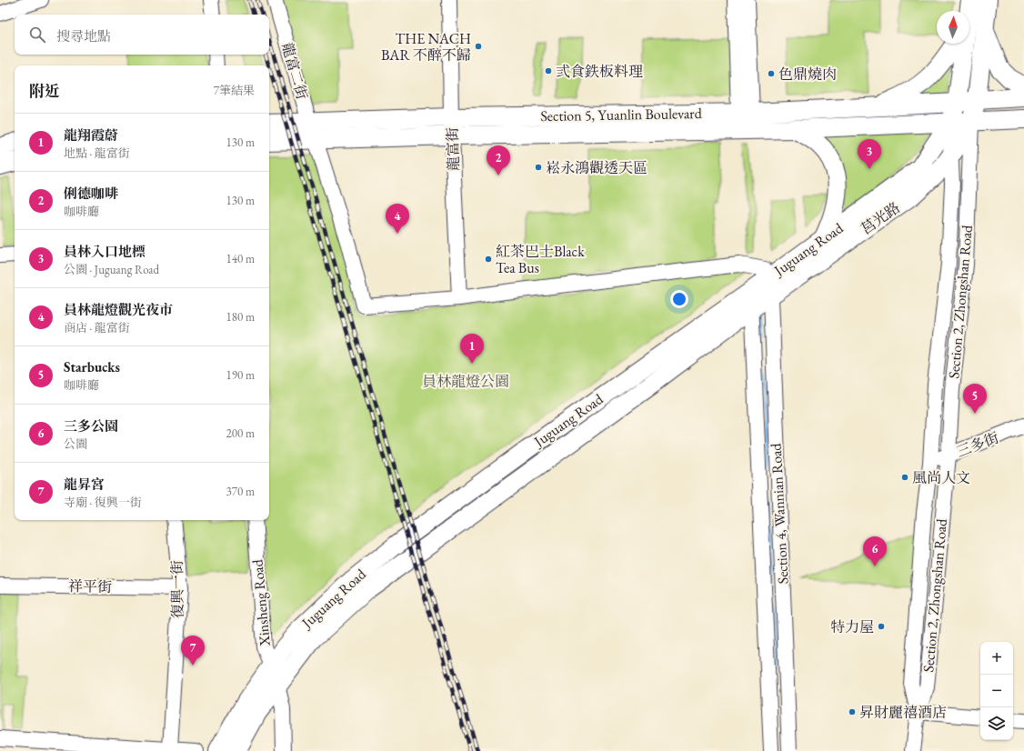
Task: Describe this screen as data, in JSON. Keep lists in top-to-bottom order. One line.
{"streets":{"main road":["Section 5, Yuanlin Boulevard","莒光路","Juguang Road","Section 2, Zhongshan Road"],"street":["龍富二街","龍富街","三多街","Section 4, Wannian Road","祥平街","復興一街","Xinsheng Road"]},"crossings":[["龍富二街","Section 5, Yuanlin Boulevard"],["Section 5, Yuanlin Boulevard","龍富街"],["Section 5, Yuanlin Boulevard","莒光路"],["Section 5, Yuanlin Boulevard","Juguang Road"],["Section 5, Yuanlin Boulevard","Section 2, Zhongshan Road"],["莒光路","Juguang Road"],["莒光路","Section 2, Zhongshan Road"],["莒光路","Section 4, Wannian Road"],["Juguang Road","Section 2, Zhongshan Road"],["Juguang Road","Section 4, Wannian Road"],["Juguang Road","Xinsheng Road"],["Section 2, Zhongshan Road","三多街"],["祥平街","復興一街"]],"parks":["員林龍燈公園"],"places":["THE NACH BAR 不醉不歸","弎食鉄板料理","色鼎燒肉","崧永鴻觀透天區","紅茶巴士Black Tea Bus","風尚人文","特力屋","昇財麗禧酒店"],"north":"top","page":{"search":"搜尋地點","heading":["附近","7筆結果"],"list":[{"mark":"1","name":"龍翔霞蔚","note":"地點 · 龍富街","value":"130 m"},{"mark":"2","name":"俐德咖啡","note":"咖啡廳","value":"130 m"},{"mark":"3","name":"員林入口地標","note":"公園 · Juguang Road","value":"140 m"},{"mark":"4","name":"員林龍燈觀光夜市","note":"商店 · 龍富街","value":"180 m"},{"mark":"5","name":"Starbucks","note":"咖啡廳","value":"190 m"},{"mark":"6","name":"三多公園","note":"公園","value":"200 m"},{"mark":"7","name":"龍昇宮","note":"寺廟 · 復興一街","value":"370 m"}],"pins":["3","2","4","1","5","6","7"],"map_buttons":["+","−"]}}
